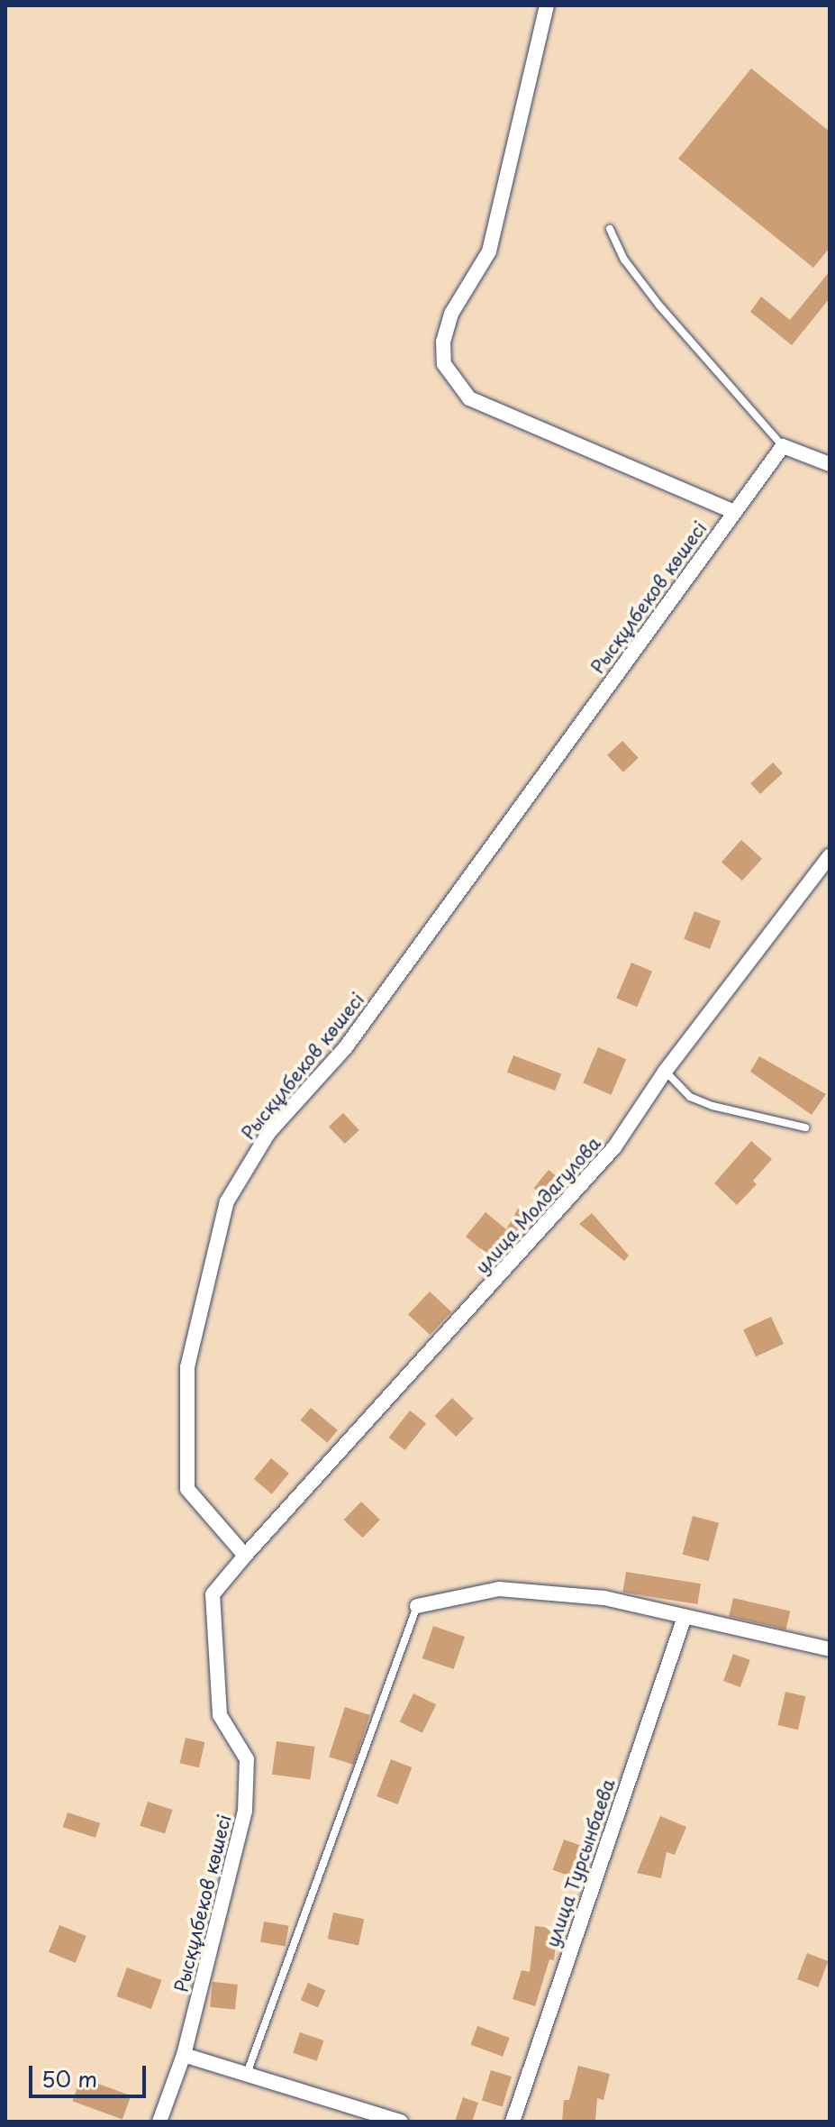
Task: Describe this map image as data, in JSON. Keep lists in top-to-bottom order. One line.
{"streets":{"street":["Рысқұлбеков көшесі","улица Молдагулова","улица Турсынбаева"]},"crossings":[["Рысқұлбеков көшесі","улица Молдагулова"]],"scale_bar":"50 m"}
